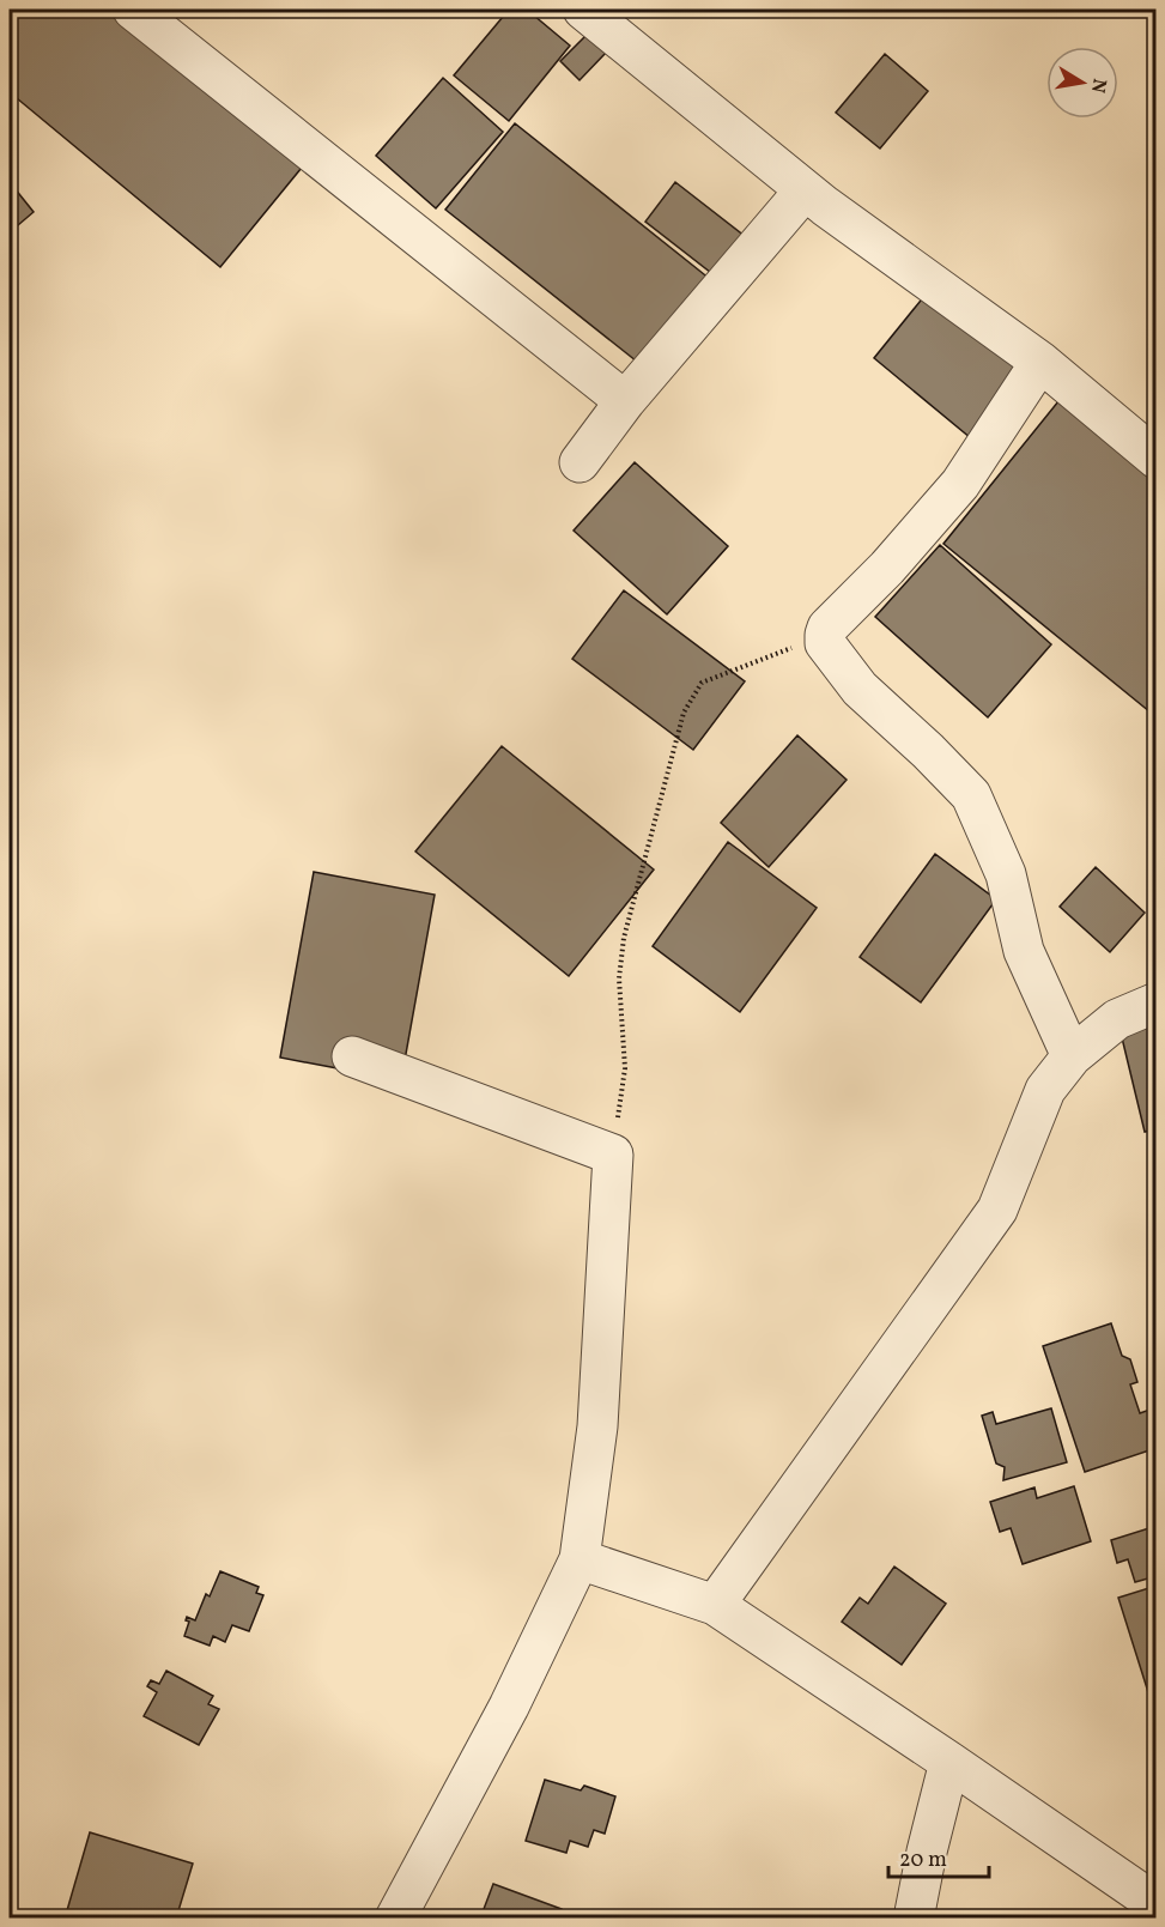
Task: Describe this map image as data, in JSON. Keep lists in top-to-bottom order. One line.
{"scale_bar":"20 m","north":"right"}
